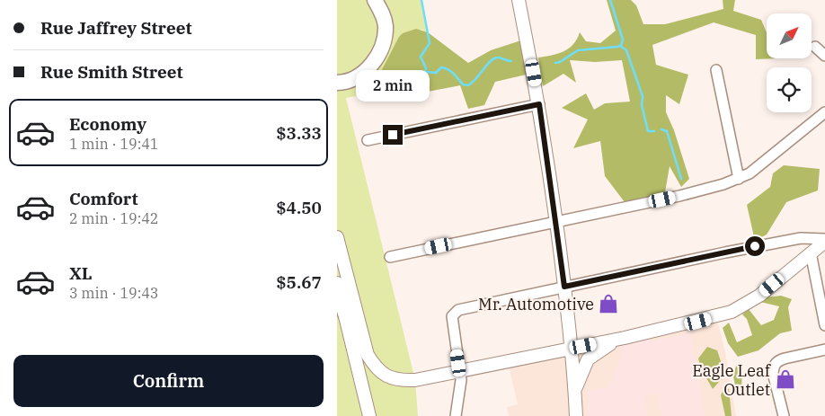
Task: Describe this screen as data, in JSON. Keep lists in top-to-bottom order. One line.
{"places":{"shop":["Mr. Automotive","Eagle Leaf Outlet"]},"north":"top right","page":{"banner":["Rue Jaffrey Street","Rue Smith Street"],"bubble":"2 min","list":[{"name":"Economy","note":"1 min · 19:41","value":"$3.33"},{"name":"Comfort","note":"2 min · 19:42","value":"$4.50"},{"name":"XL","note":"3 min · 19:43","value":"$5.67"}],"buttons":"Confirm"}}
